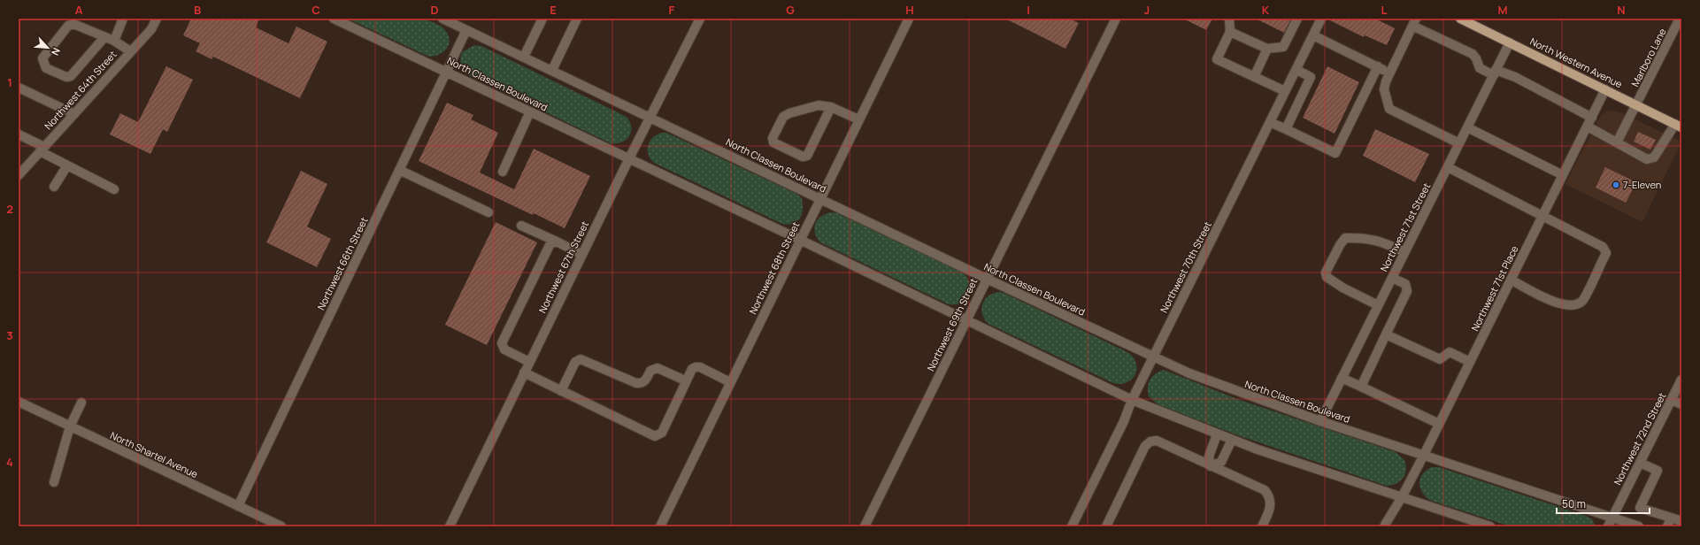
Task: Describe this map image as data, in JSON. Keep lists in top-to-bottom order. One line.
{"streets":{"main road":["North Western Avenue"],"street":["Marlboro Lane","North Classen Boulevard","Northwest 64th Street","Northwest 71st Street","Northwest 66th Street","Northwest 67th Street","Northwest 70th Street","Northwest 68th Street","Northwest 71st Place","Northwest 69th Street","Northwest 72nd Street","North Shartel Avenue"]},"crossings":[["Marlboro Lane","North Western Avenue"],["North Western Avenue","Northwest 71st Street"],["North Western Avenue","Northwest 71st Place"],["North Classen Boulevard","Northwest 71st Street"],["North Classen Boulevard","Northwest 66th Street"],["North Classen Boulevard","Northwest 67th Street"],["North Classen Boulevard","Northwest 70th Street"],["North Classen Boulevard","Northwest 68th Street"],["North Classen Boulevard","Northwest 71st Place"],["North Classen Boulevard","Northwest 69th Street"],["North Classen Boulevard","Northwest 72nd Street"],["Northwest 66th Street","North Shartel Avenue"]],"places":["7-Eleven"],"scale_bar":"50 m","north":"bottom right","grid":{"columns":["A","B","C","D","E","F","G","H","I","J","K","L","M","N"],"rows":["1","2","3","4"]}}
